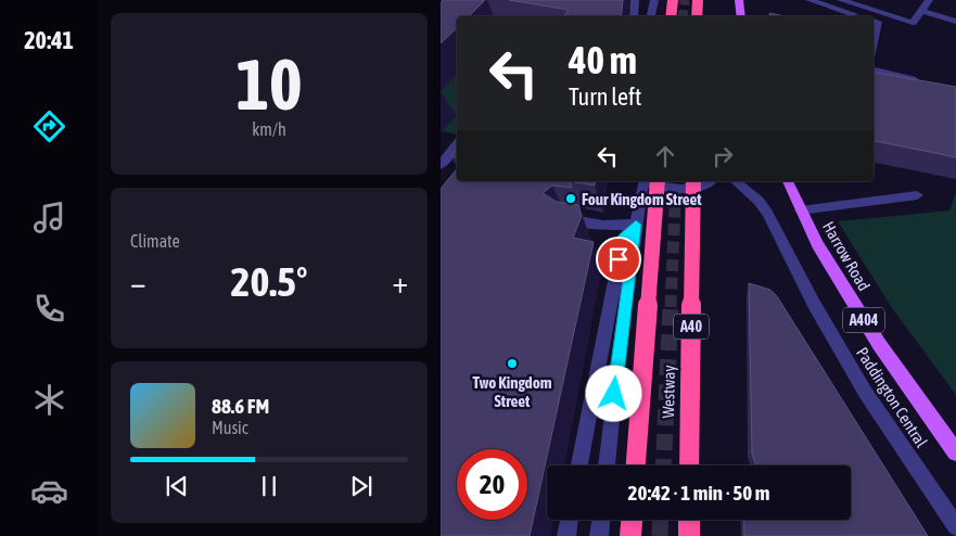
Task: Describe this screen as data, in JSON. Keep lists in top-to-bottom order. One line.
{"streets":{"highway":["A40","Westway"],"main road":["Harrow Road","A404"],"street":["Paddington Central"]},"places":["Four Kingdom Street","Two Kingdom Street"],"page":{"tabs":"20:41","tile":[["10","km/h"],"Climate"],"turn":["40 m","Turn left"],"heat":["−","20.5°","+"],"song":["88.6 FM","Music"],"limit":"20","trip":"20:42 · 1 min · 50 m"}}
